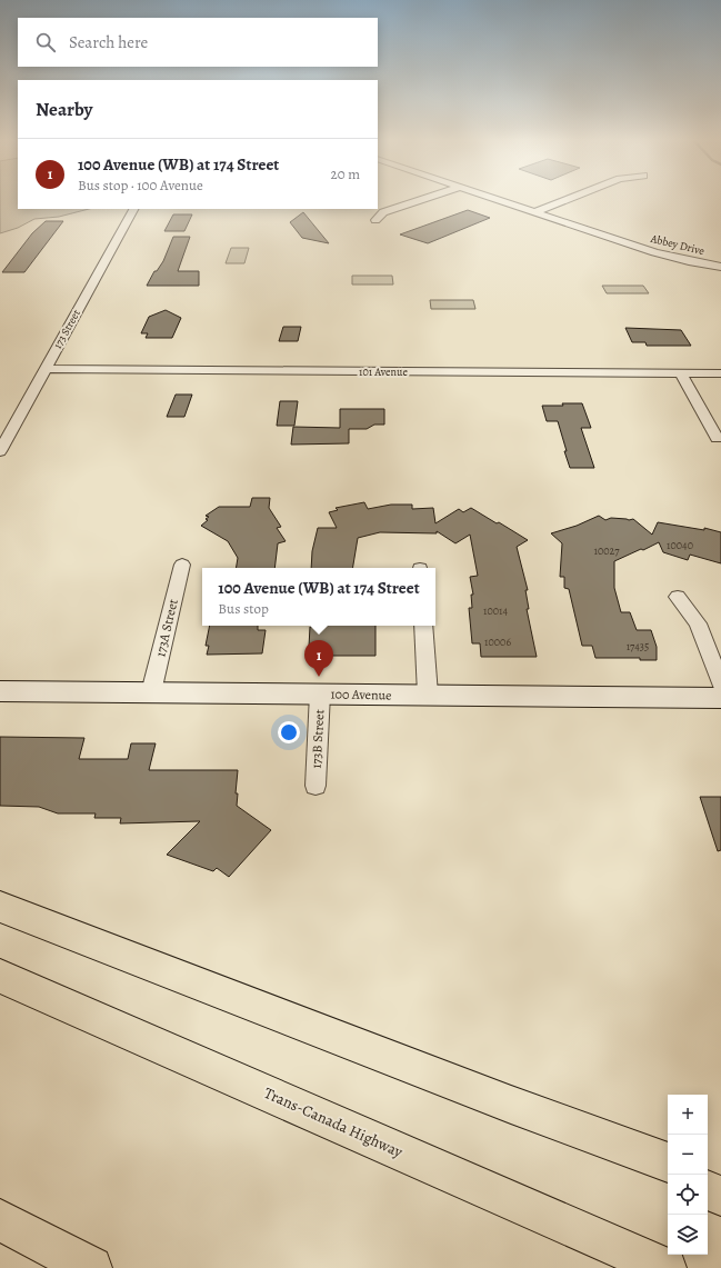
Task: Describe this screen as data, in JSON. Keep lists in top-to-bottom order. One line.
{"streets":{"highway":["Trans-Canada Highway"],"street":["Abbey Drive","173 Street","101 Avenue","173A Street","100 Avenue","173B Street"]},"crossings":[["173 Street","101 Avenue"],["173A Street","100 Avenue"],["100 Avenue","173B Street"]],"house_numbers":["10040","10027","10014","10006","17435"],"page":{"search":"Search here","heading":"Nearby","list":[{"mark":"1","name":"100 Avenue (WB) at 174 Street","note":"Bus stop · 100 Avenue","value":"20 m"}],"popup":["100 Avenue (WB) at 174 Street","Bus stop"],"pins":"1","map_buttons":["+","−"]}}
